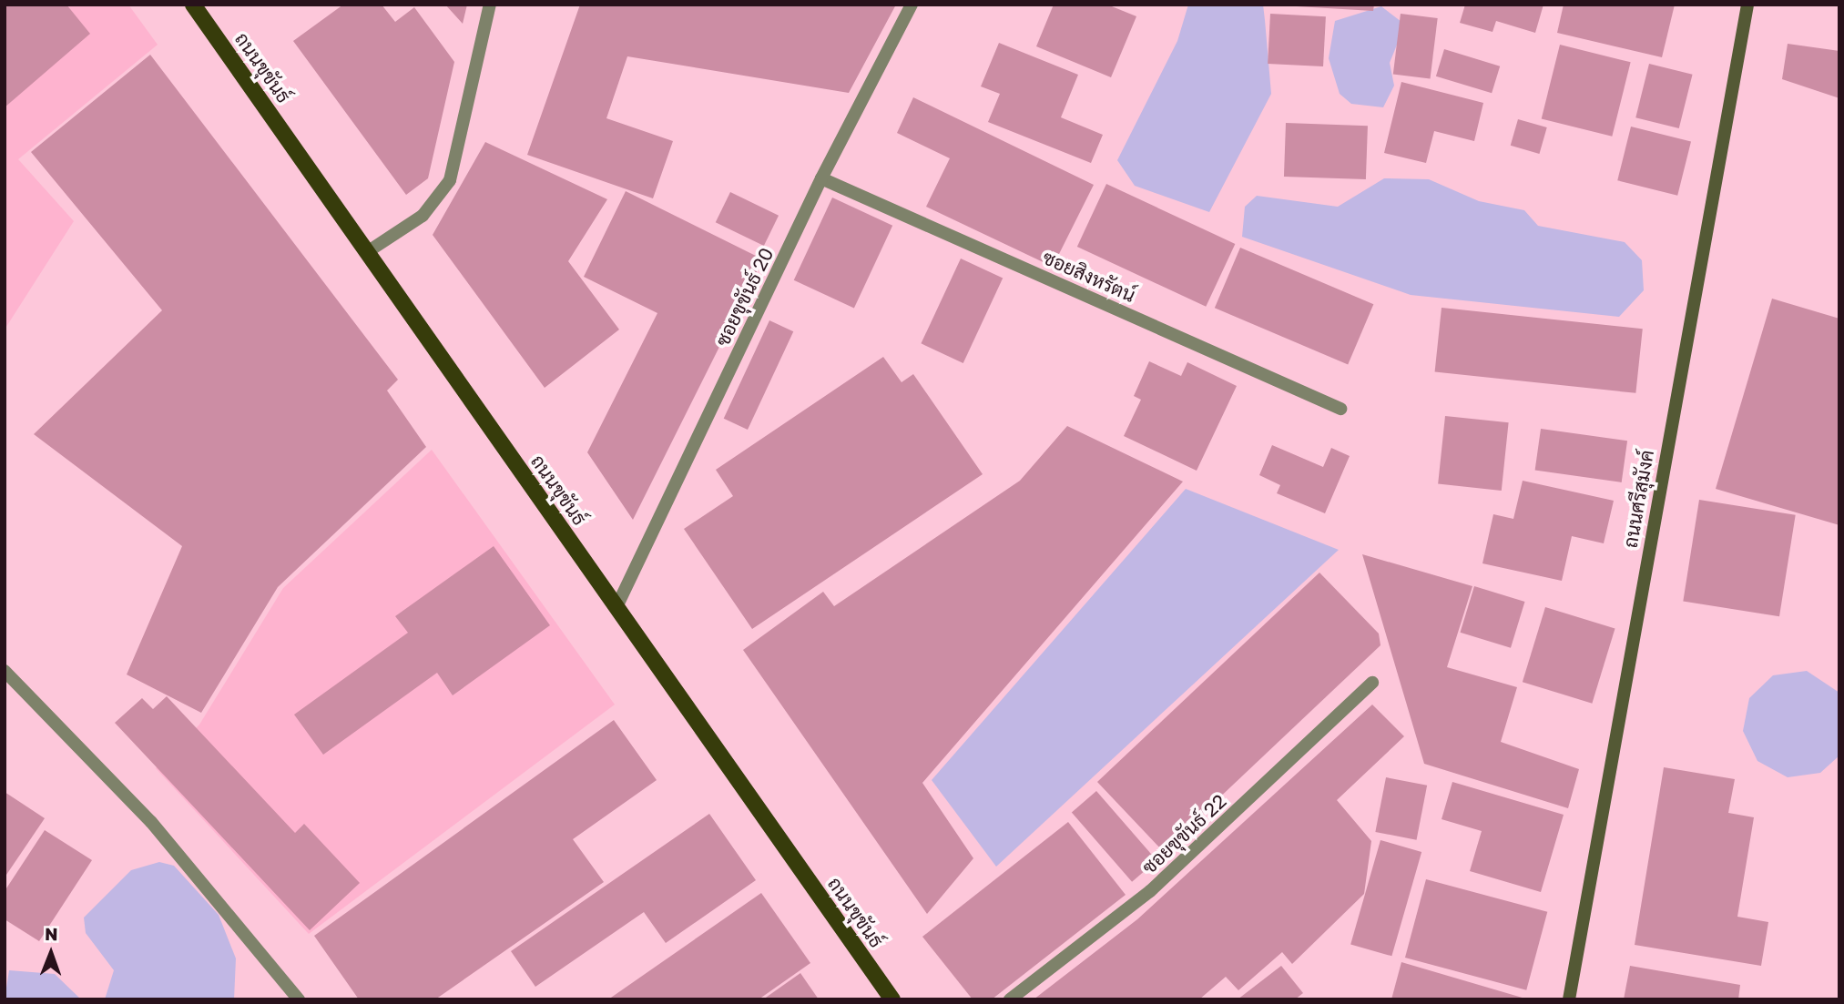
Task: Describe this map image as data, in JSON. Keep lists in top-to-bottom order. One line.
{"streets":{"main road":["ถนนขุขันธ์"],"street":["ซอยสิงหรัตน์","ซอยขุขันธ์ 20","ถนนศรีสุมังค์","ซอยขุขันธ์ 22"]},"crossings":[["ถนนขุขันธ์","ซอยขุขันธ์ 20"],["ซอยสิงหรัตน์","ซอยขุขันธ์ 20"]],"north":"top"}
